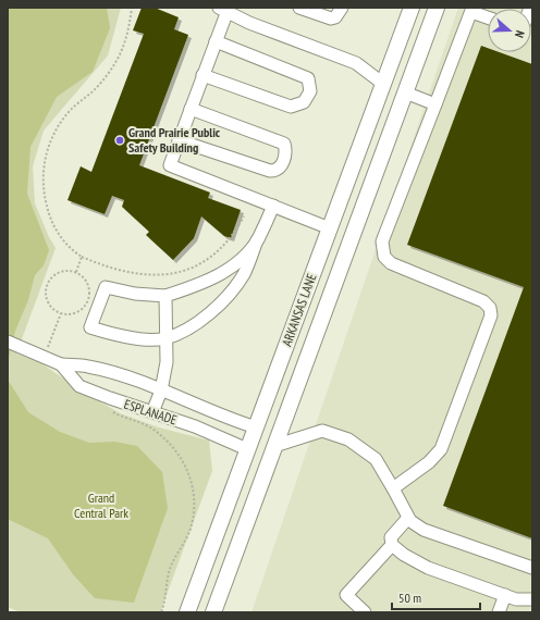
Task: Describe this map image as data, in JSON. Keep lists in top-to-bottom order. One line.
{"streets":{"main road":["ARKANSAS LANE"],"street":["ESPLANADE"]},"crossings":[["ARKANSAS LANE","ESPLANADE"]],"parks":["Grand Central Park"],"places":["Grand Prairie Public Safety Building"],"scale_bar":"50 m","north":"right"}
